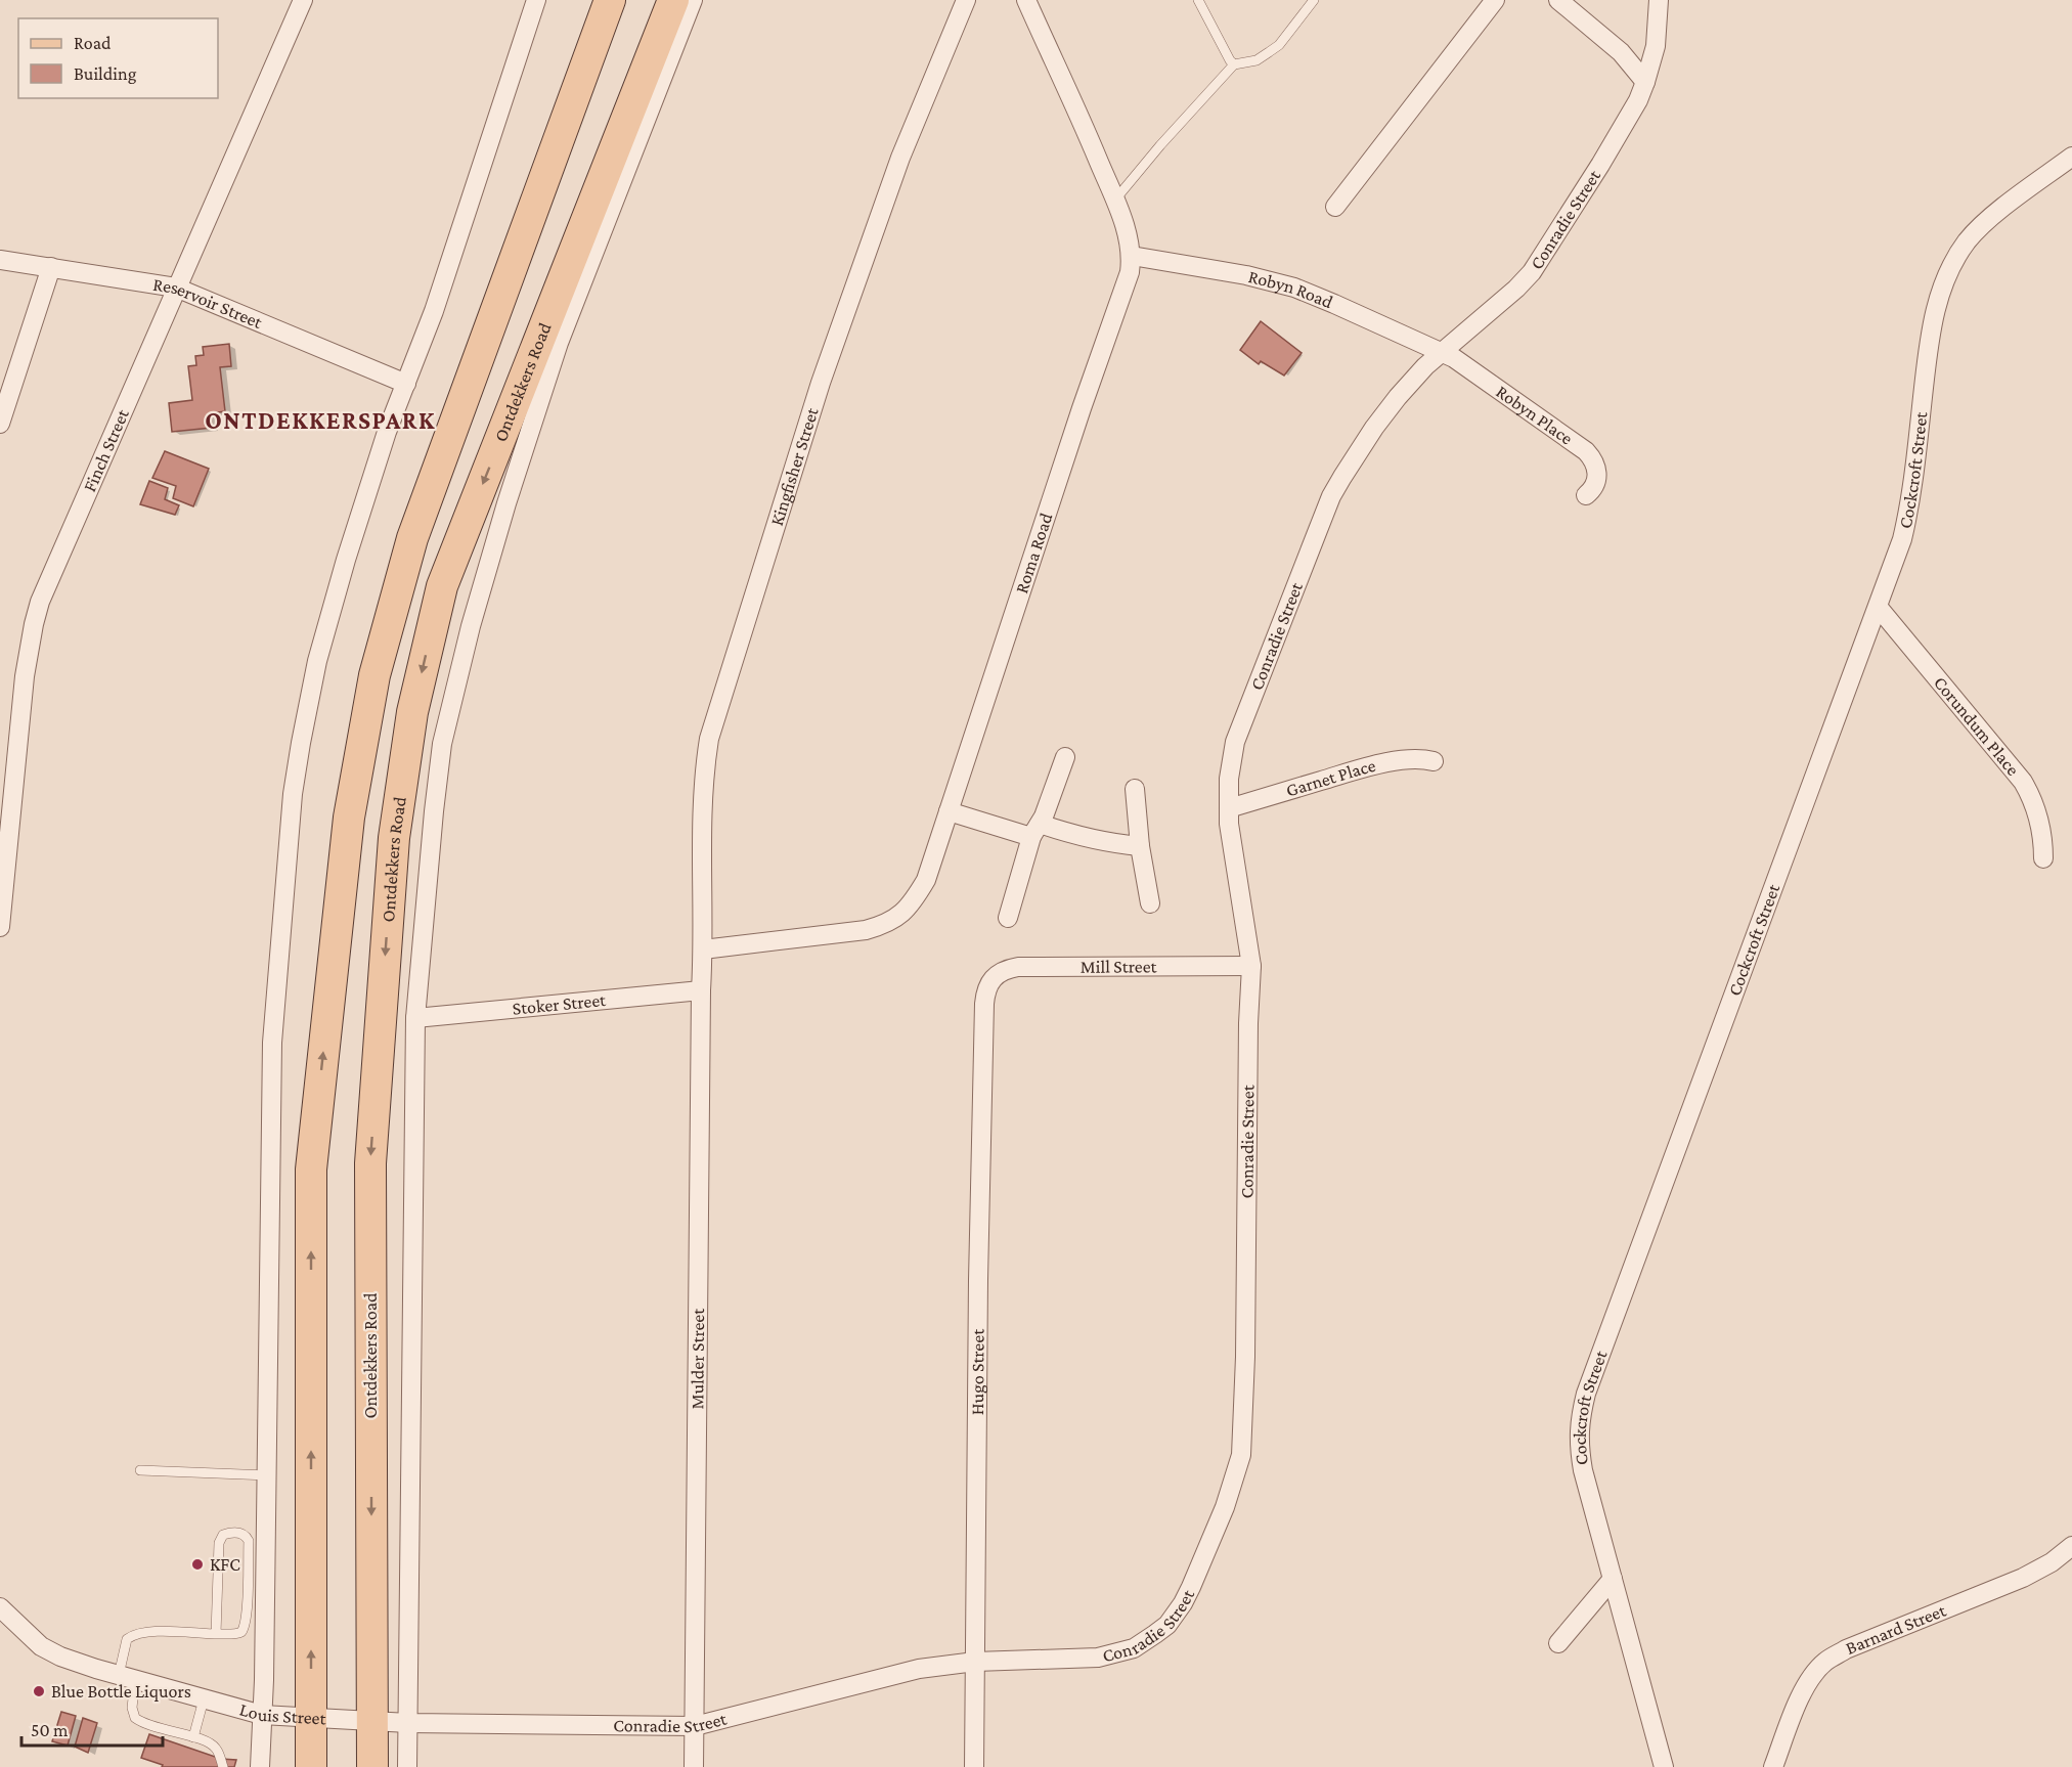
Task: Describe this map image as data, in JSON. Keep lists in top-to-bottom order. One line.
{"streets":{"main road":["Ontdekkers Road"],"street":["Conradie Street","Robyn Road","Reservoir Street","Robyn Place","Finch Street","Kingfisher Street","Cockcroft Street","Roma Road","Corundum Place","Garnet Place","Mill Street","Stoker Street","Mulder Street","Hugo Street","Barnard Street","Louis Street"]},"crossings":[["Conradie Street","Robyn Road"],["Conradie Street","Ontdekkers Road"],["Conradie Street","Robyn Place"],["Conradie Street","Garnet Place"],["Conradie Street","Mill Street"],["Conradie Street","Mulder Street"],["Conradie Street","Hugo Street"],["Conradie Street","Louis Street"],["Robyn Road","Robyn Place"],["Robyn Road","Roma Road"],["Reservoir Street","Finch Street"],["Ontdekkers Road","Stoker Street"],["Ontdekkers Road","Louis Street"],["Kingfisher Street","Roma Road"],["Kingfisher Street","Mulder Street"],["Cockcroft Street","Corundum Place"],["Roma Road","Mulder Street"],["Mill Street","Hugo Street"],["Stoker Street","Mulder Street"]],"districts":["ONTDEKKERSPARK"],"places":["KFC","Blue Bottle Liquors"],"legend":["Road","Building"],"scale_bar":"50 m"}
